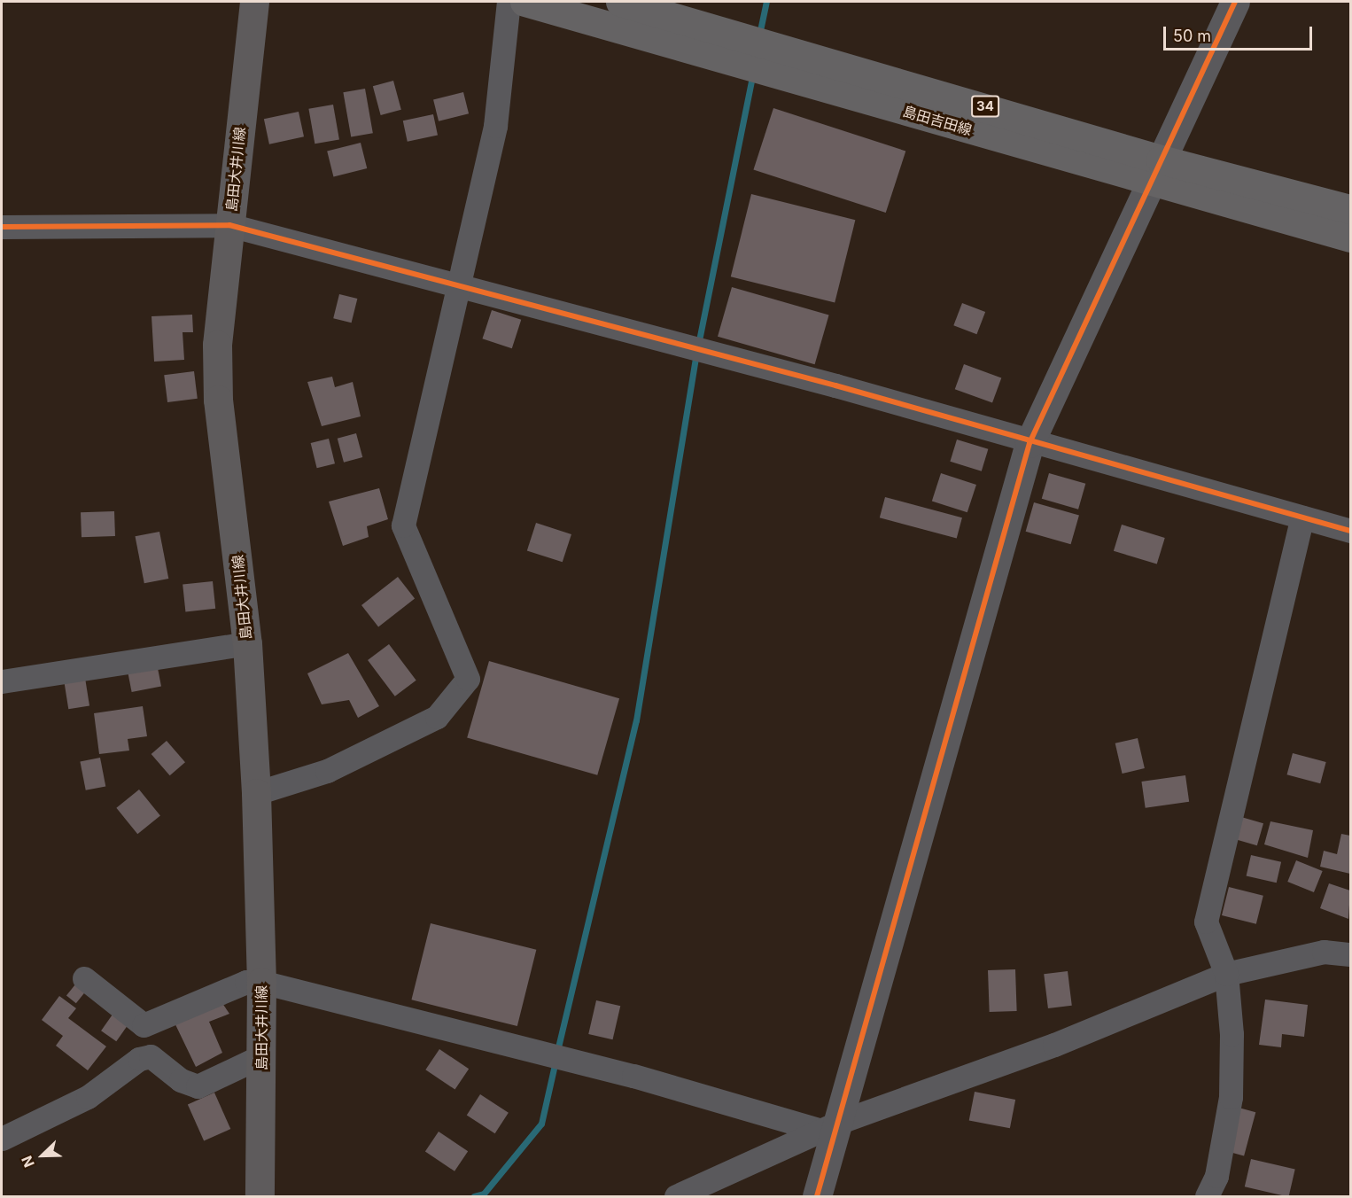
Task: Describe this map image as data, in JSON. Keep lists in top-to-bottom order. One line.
{"streets":{"main road":["34","島田吉田線","島田大井川線"]},"scale_bar":"50 m","north":"bottom left"}
